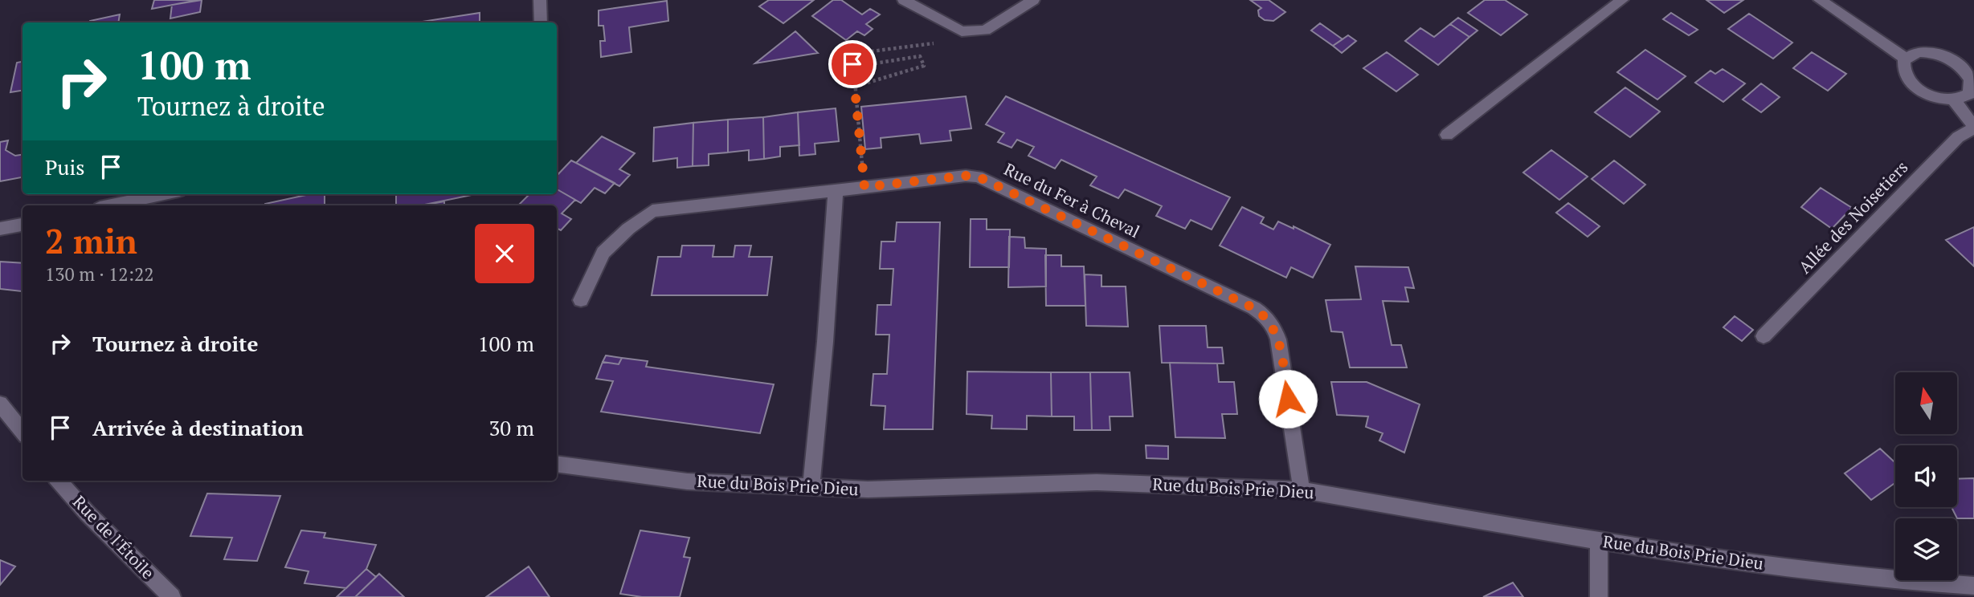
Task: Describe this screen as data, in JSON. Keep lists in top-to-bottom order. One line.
{"streets":{"street":["Rue du Fer à Cheval","Allée des Noisetiers","Rue du Bois Prie Dieu","Rue de l'Étoile"]},"crossings":[["Rue du Fer à Cheval","Rue du Bois Prie Dieu"]],"north":"top","page":{"turn":["100 m","Tournez à droite"],"then":"Puis","heading":["2 min","130 m · 12:22"],"list":[{"name":"Tournez à droite","value":"100 m"},{"name":"Arrivée à destination","value":"30 m"}]}}
